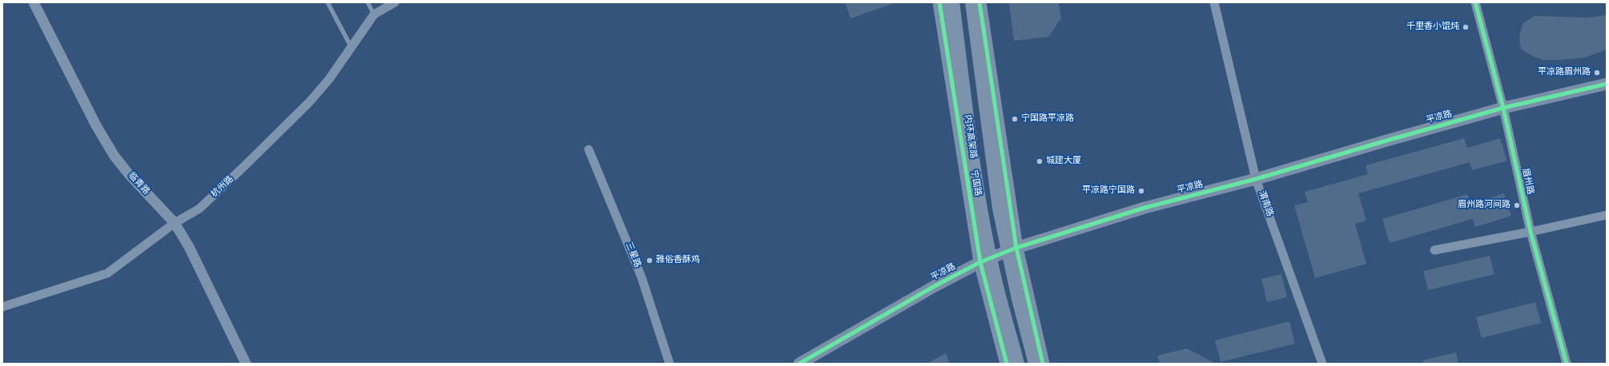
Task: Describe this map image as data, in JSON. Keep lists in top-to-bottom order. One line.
{"streets":{"highway":["内环高架路"],"main road":["平凉路","宁国路"],"street":["眉州路","临青路","杭州路","渭南路","三星路"]},"crossings":[["平凉路","眉州路"],["平凉路","宁国路"],["平凉路","渭南路"],["临青路","杭州路"]],"places":["千里香小馄炖","平凉路眉州路","宁国路平凉路","城建大厦","平凉路宁国路","眉州路河间路","雅俗香酥鸡"]}
